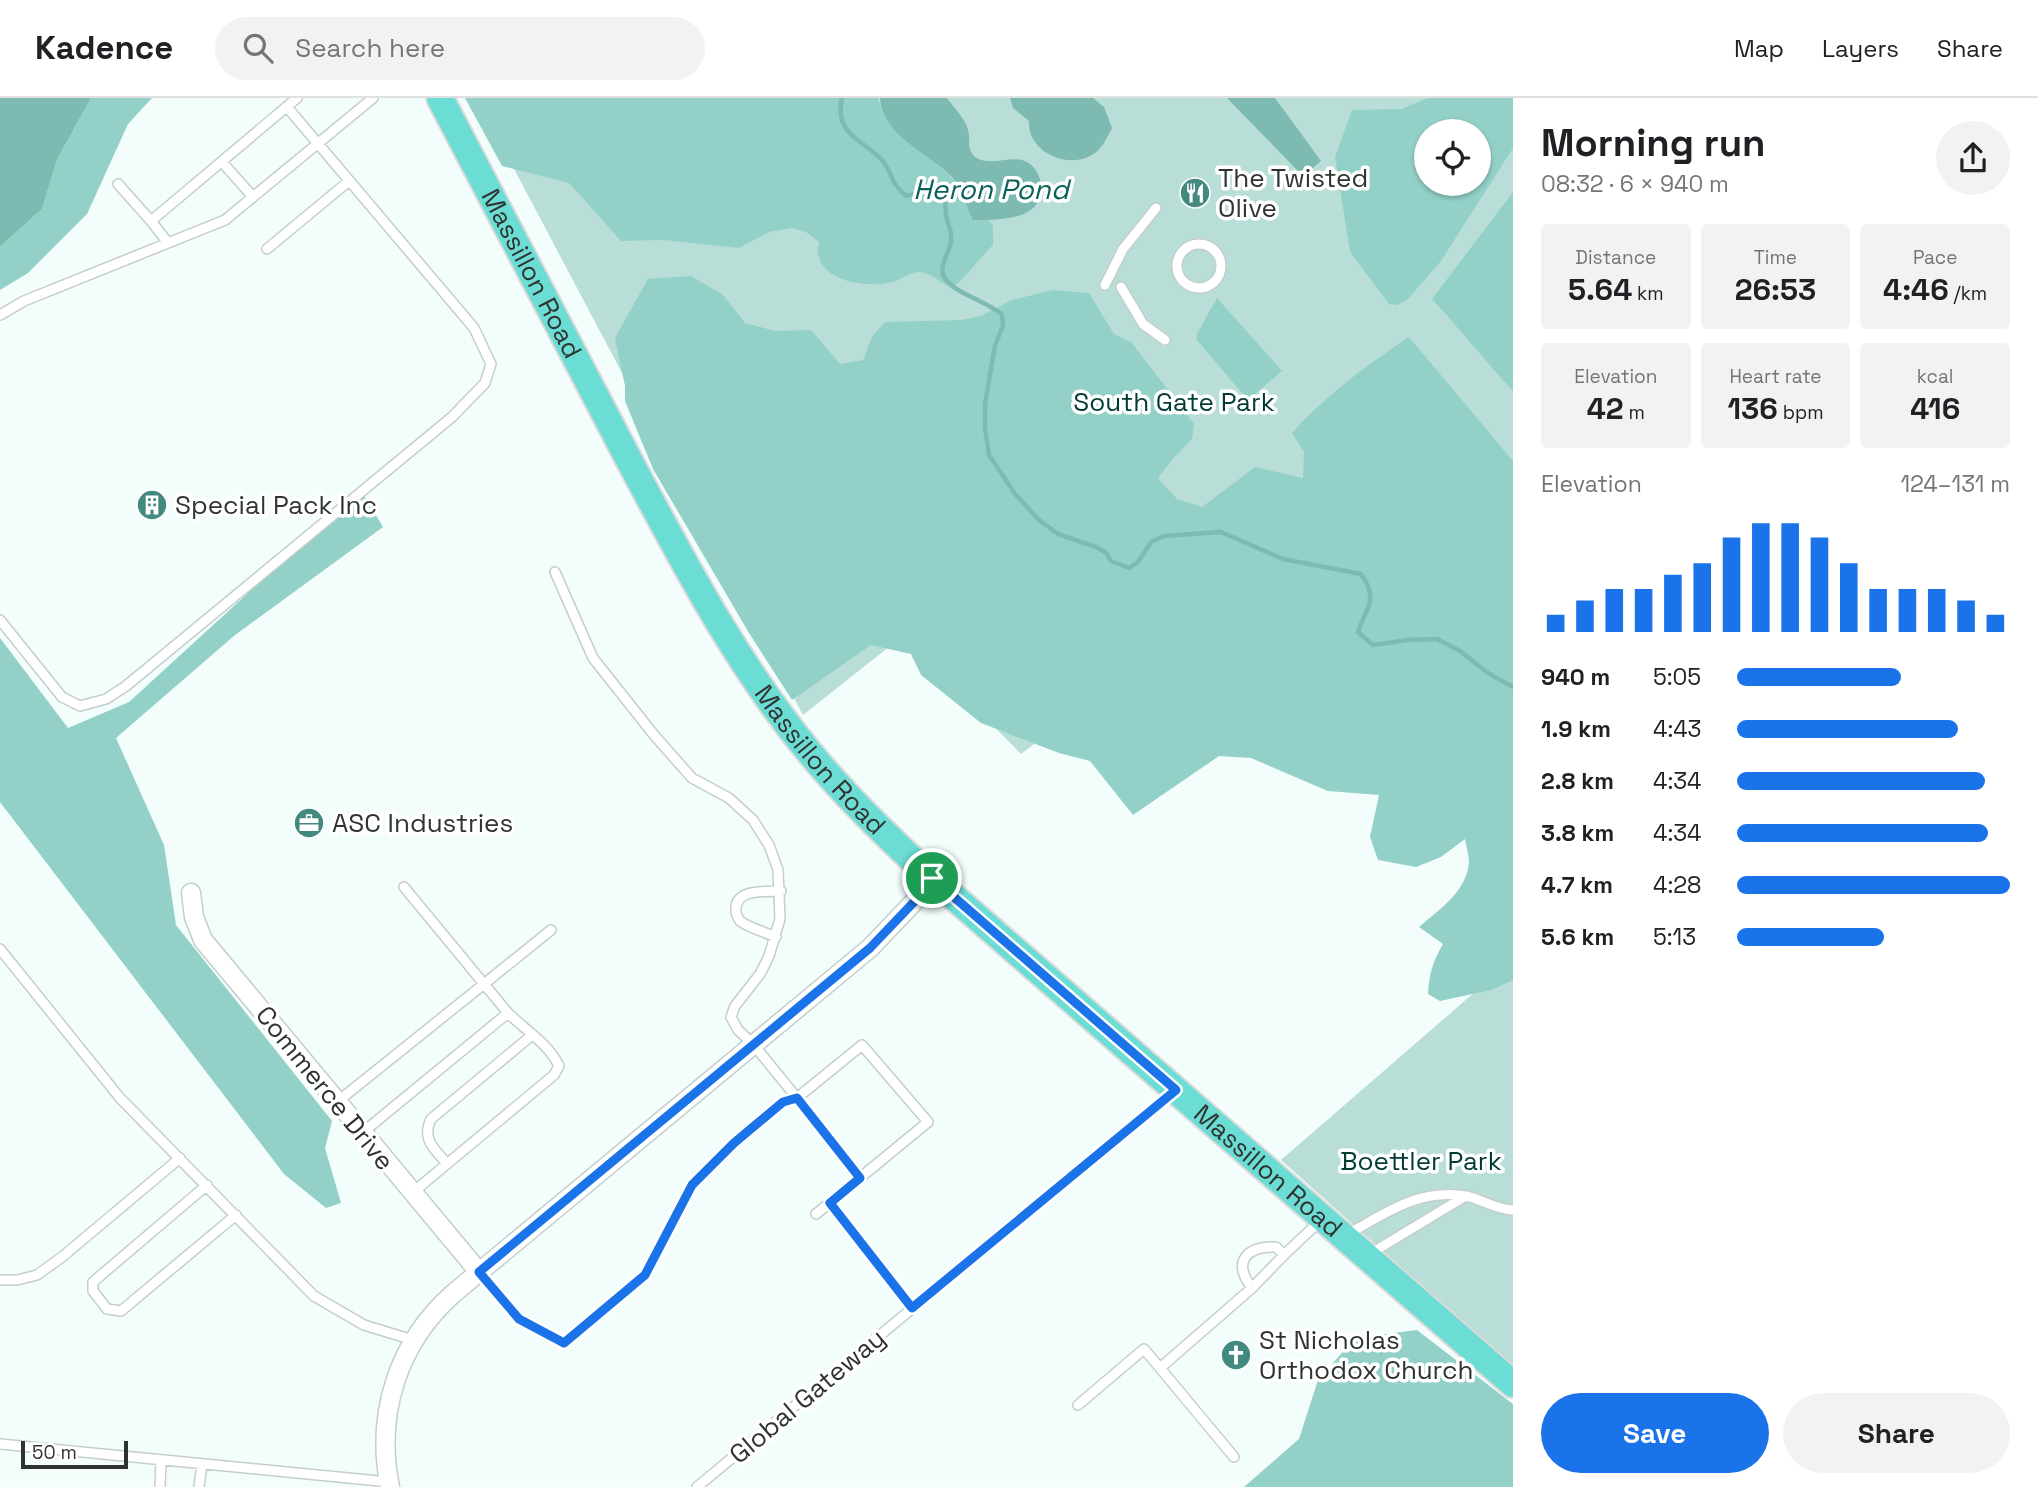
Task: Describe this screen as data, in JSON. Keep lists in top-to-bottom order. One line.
{"streets":{"main road":["Massillon Road"],"street":["Commerce Drive"],"lane":["Global Gateway"]},"crossings":[["Massillon Road","Global Gateway"]],"water":["Heron Pond"],"parks":["South Gate Park","Boettler Park"],"places":{"restaurant":["The Twisted Olive"],"building":["Special Pack Inc"],"office":["ASC Industries"],"church":["St Nicholas Orthodox Church"]},"scale_bar":"50 m","page":{"header":"Kadence","search":"Search here","nav":["Map","Layers","Share"],"heading":["Morning run","08:32 · 6 × 940 m"],"stats":[["Distance","5.64 km"],["Time","26:53"],["Pace","4:46 /km"],["Elevation","42 m"],["Heart rate","136 bpm"],["kcal","416"]],"chart":["Elevation","124–131 m"],"list":[{"name":"940 m","note":"5:05"},{"name":"1.9 km","note":"4:43"},{"name":"2.8 km","note":"4:34"},{"name":"3.8 km","note":"4:34"},{"name":"4.7 km","note":"4:28"},{"name":"5.6 km","note":"5:13"}],"buttons":["Save","Share"],"scale":"50 m"}}
